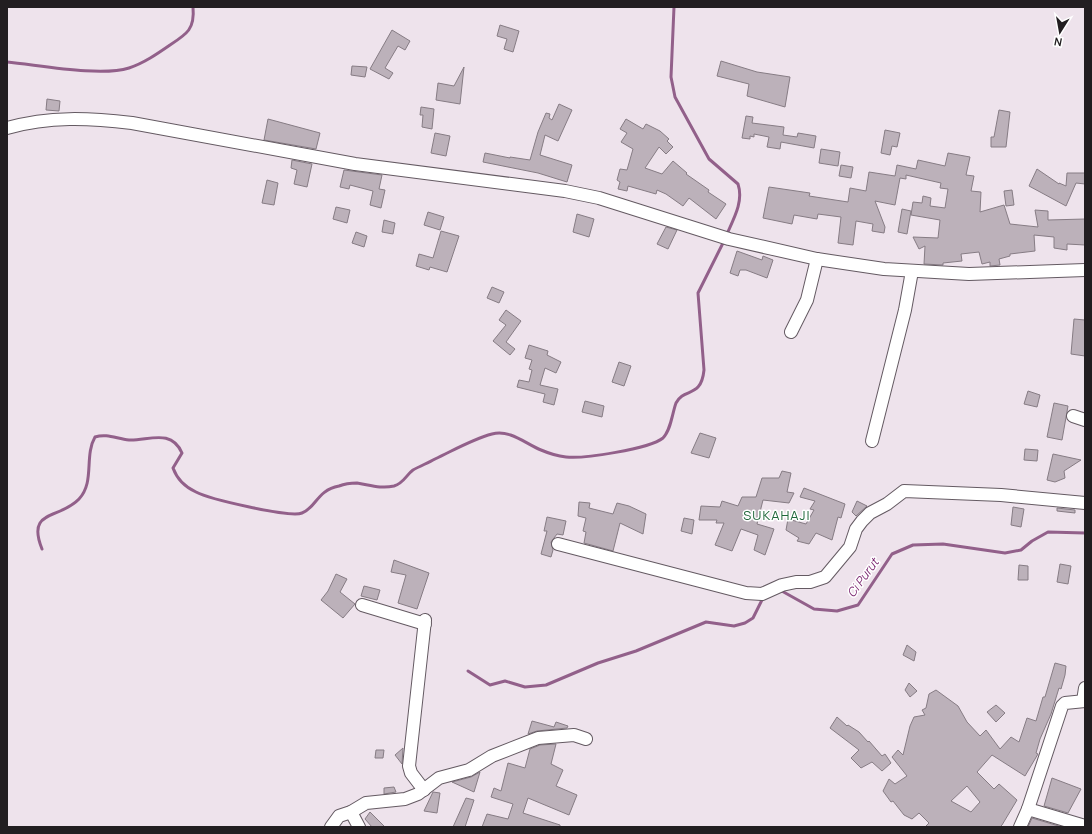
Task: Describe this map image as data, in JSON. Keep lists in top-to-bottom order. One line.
{"districts":["SUKAHAJI"],"water":["Ci Purut"],"north":"bottom"}
